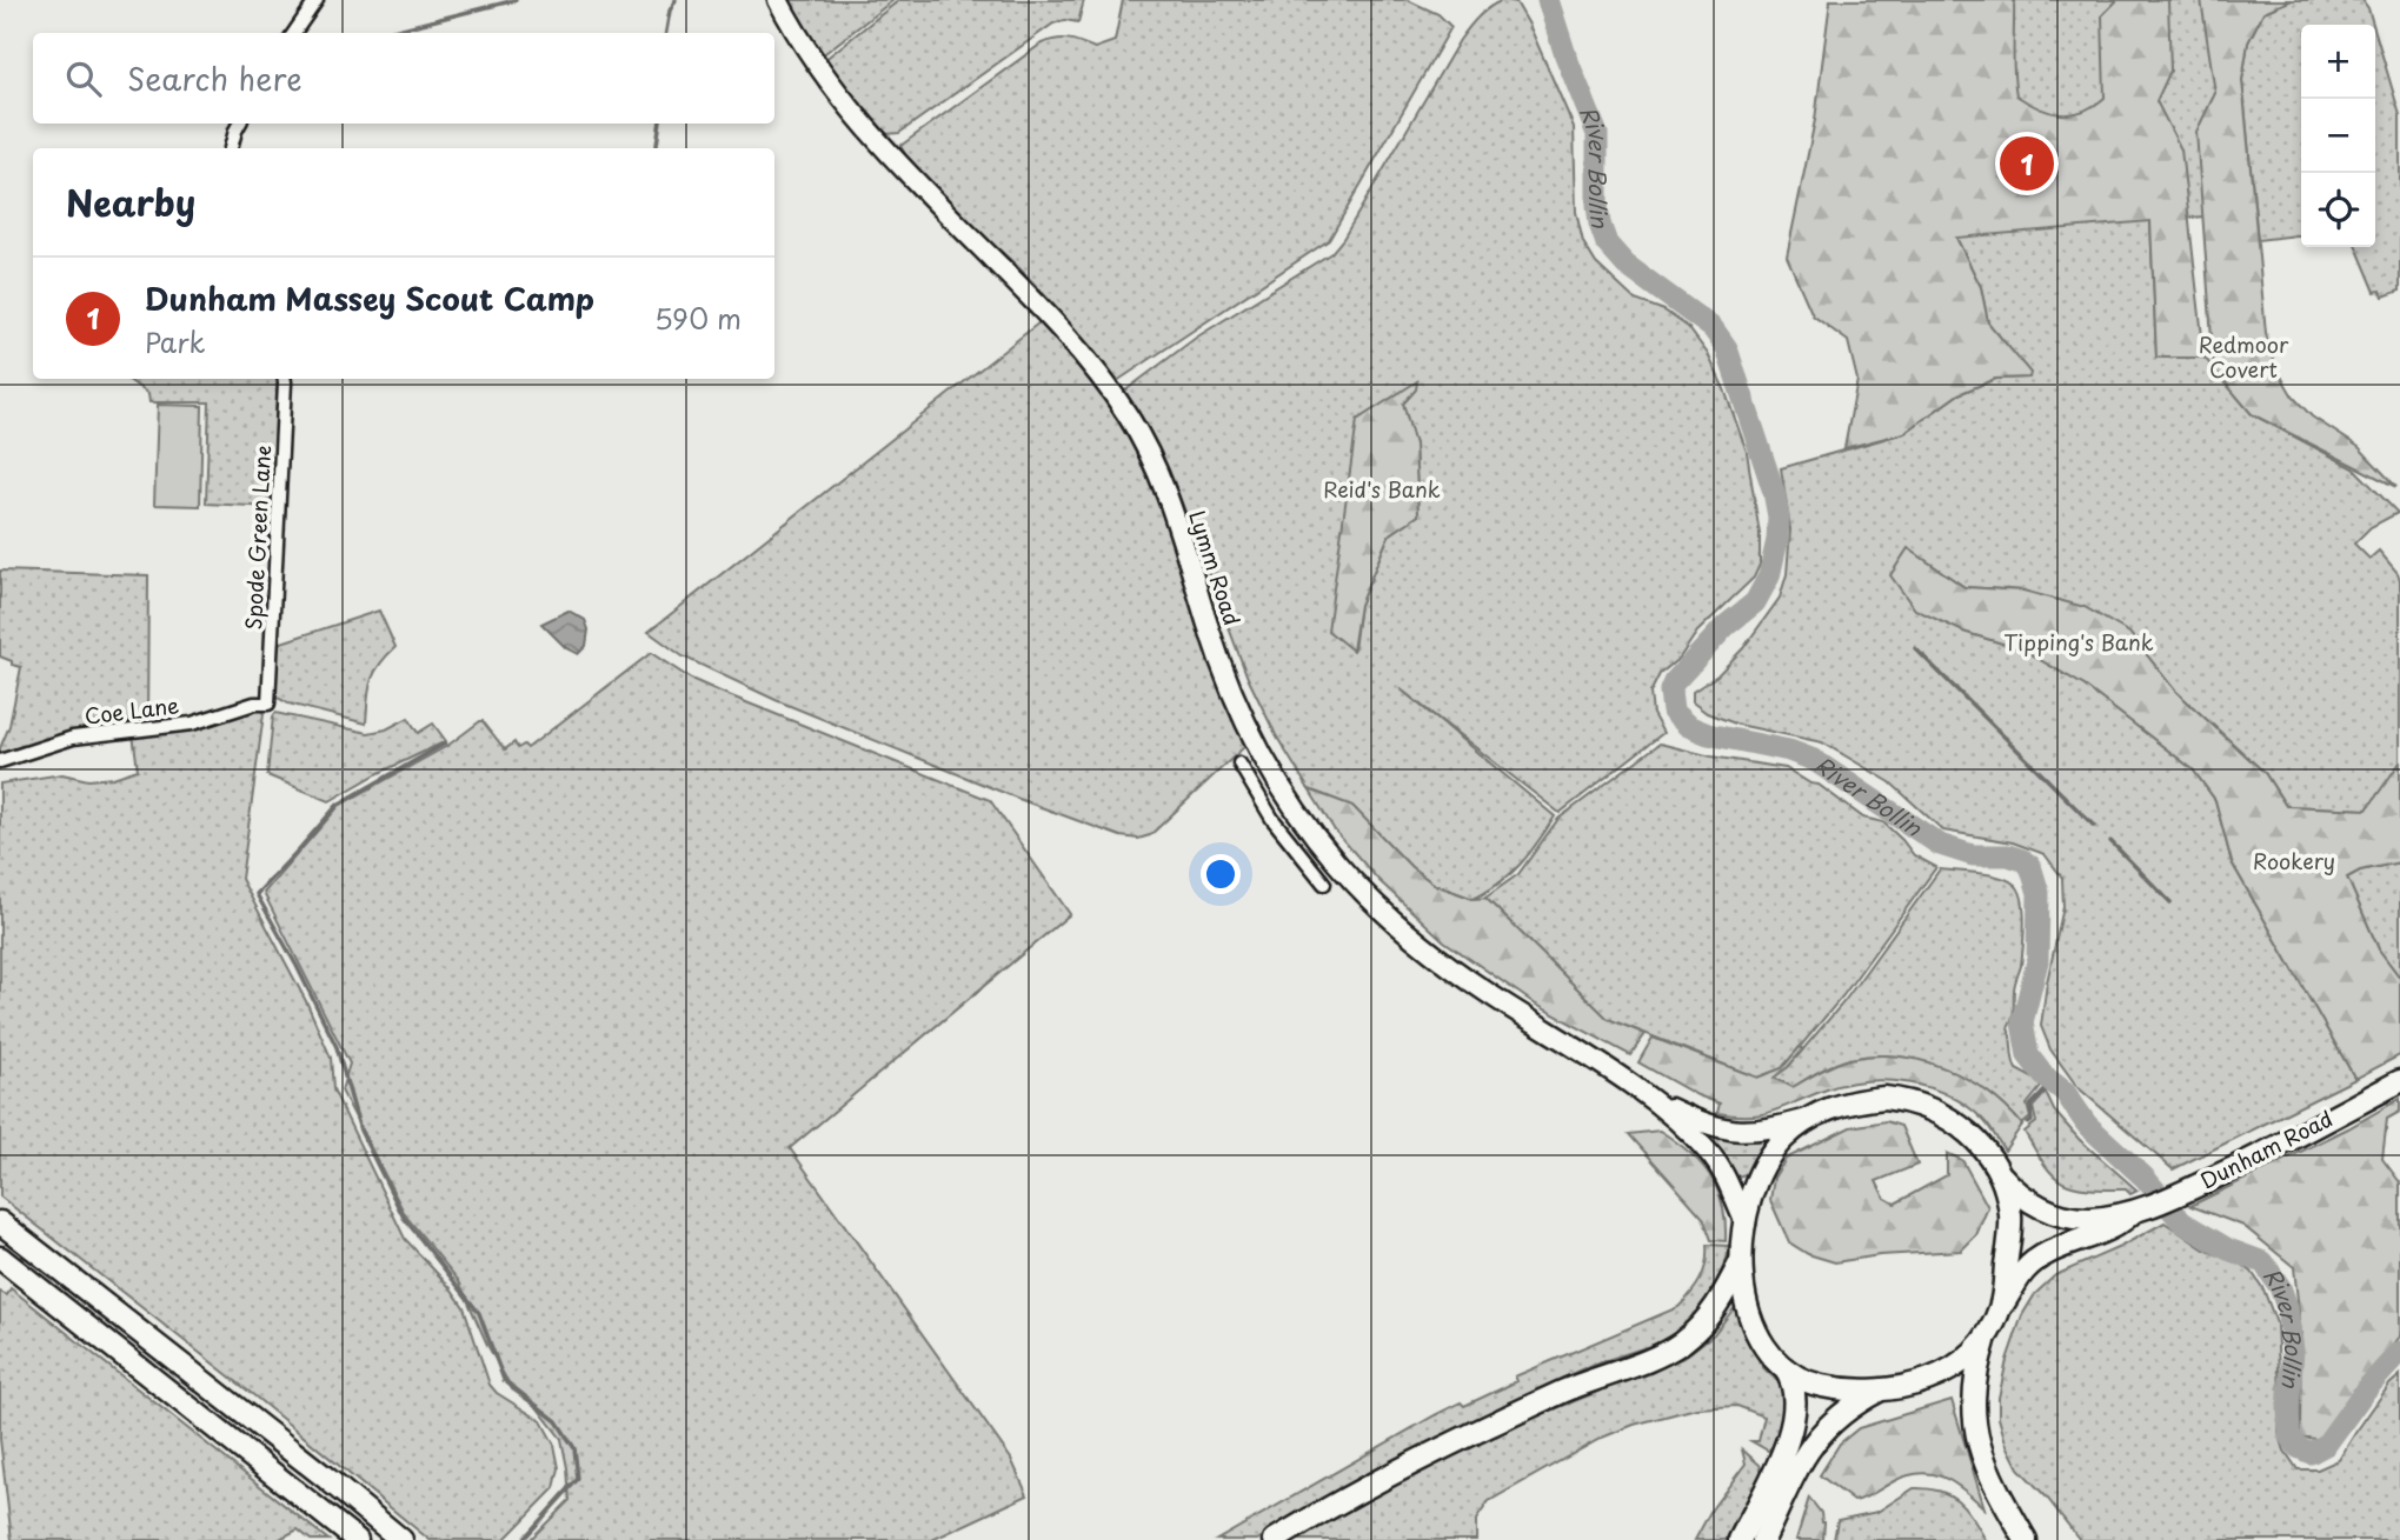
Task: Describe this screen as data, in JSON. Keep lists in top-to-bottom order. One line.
{"streets":{"highway":["Dunham Road"],"main road":["Lymm Road"],"street":["Spode Green Lane","Coe Lane"]},"crossings":[["Spode Green Lane","Coe Lane"],["Lymm Road","Dunham Road"]],"water":["River Bollin"],"parks":["Redmoor Covert","Reid's Bank","Tipping's Bank","Rookery"],"page":{"map_buttons":["+","−"],"search":"Search here","pins":"1","heading":"Nearby","list":[{"mark":"1","name":"Dunham Massey Scout Camp","note":"Park","value":"590 m"}]}}
